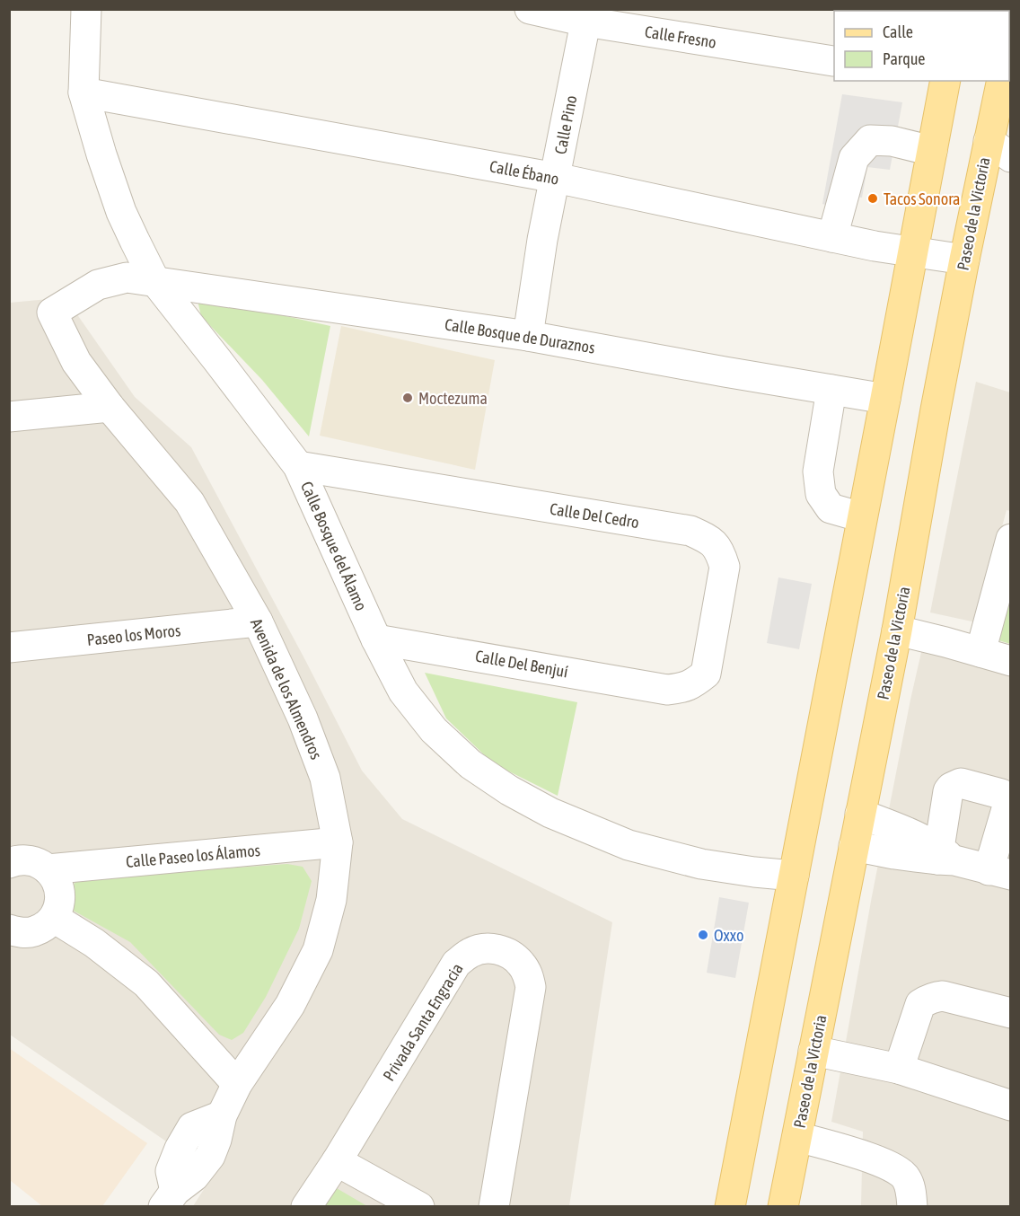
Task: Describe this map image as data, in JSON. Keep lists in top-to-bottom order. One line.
{"streets":{"main road":["Paseo de la Victoria"],"street":["Calle Fresno","Calle Pino","Calle Ébano","Calle Bosque de Duraznos","Calle Del Cedro","Calle Bosque del Álamo","Paseo los Moros","Calle Del Benjuí","Avenida de los Almendros","Calle Paseo los Álamos","Privada Santa Engracia"]},"crossings":[["Calle Fresno","Calle Pino"],["Calle Pino","Calle Ébano"],["Calle Pino","Calle Bosque de Duraznos"],["Calle Ébano","Paseo de la Victoria"],["Calle Ébano","Calle Bosque del Álamo"],["Calle Bosque de Duraznos","Calle Bosque del Álamo"],["Calle Bosque de Duraznos","Avenida de los Almendros"],["Calle Del Cedro","Calle Bosque del Álamo"],["Calle Del Cedro","Calle Del Benjuí"],["Calle Bosque del Álamo","Calle Del Benjuí"],["Paseo los Moros","Avenida de los Almendros"],["Avenida de los Almendros","Calle Paseo los Álamos"]],"places":["Tacos Sonora","Moctezuma","Oxxo"],"legend":["Calle","Parque"]}
